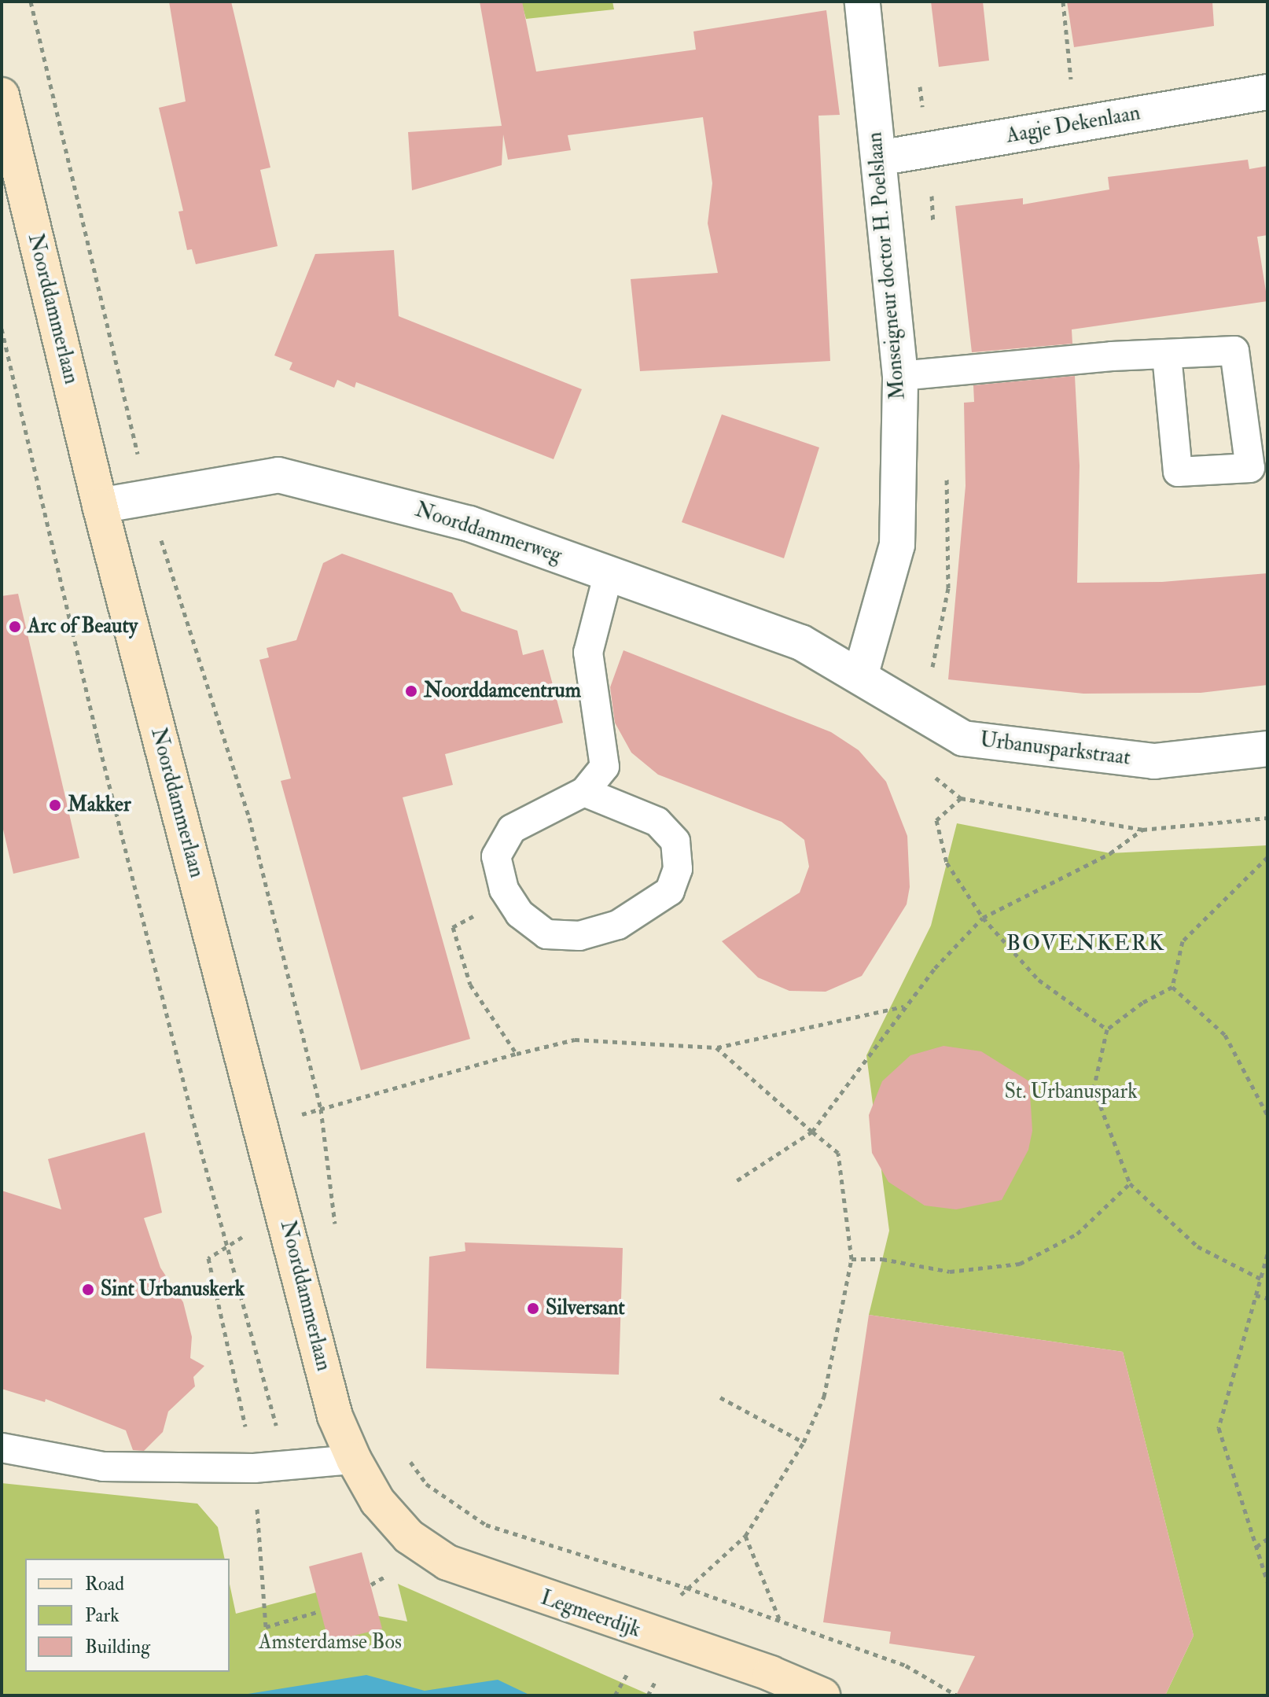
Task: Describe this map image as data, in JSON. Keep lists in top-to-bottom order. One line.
{"streets":{"street":["Aagje Dekenlaan","Monseigneur doctor H. Poelslaan","Noorddammerlaan","Noorddammerweg","Urbanusparkstraat","Legmeerdijk"]},"crossings":[["Aagje Dekenlaan","Monseigneur doctor H. Poelslaan"],["Monseigneur doctor H. Poelslaan","Noorddammerweg"],["Monseigneur doctor H. Poelslaan","Urbanusparkstraat"],["Noorddammerlaan","Noorddammerweg"],["Noorddammerlaan","Legmeerdijk"],["Noorddammerweg","Urbanusparkstraat"]],"districts":["BOVENKERK"],"parks":["St. Urbanuspark","Amsterdamse Bos"],"places":["Arc of Beauty","Noorddamcentrum","Makker","Sint Urbanuskerk","Silversant"],"legend":["Road","Park","Building"]}
